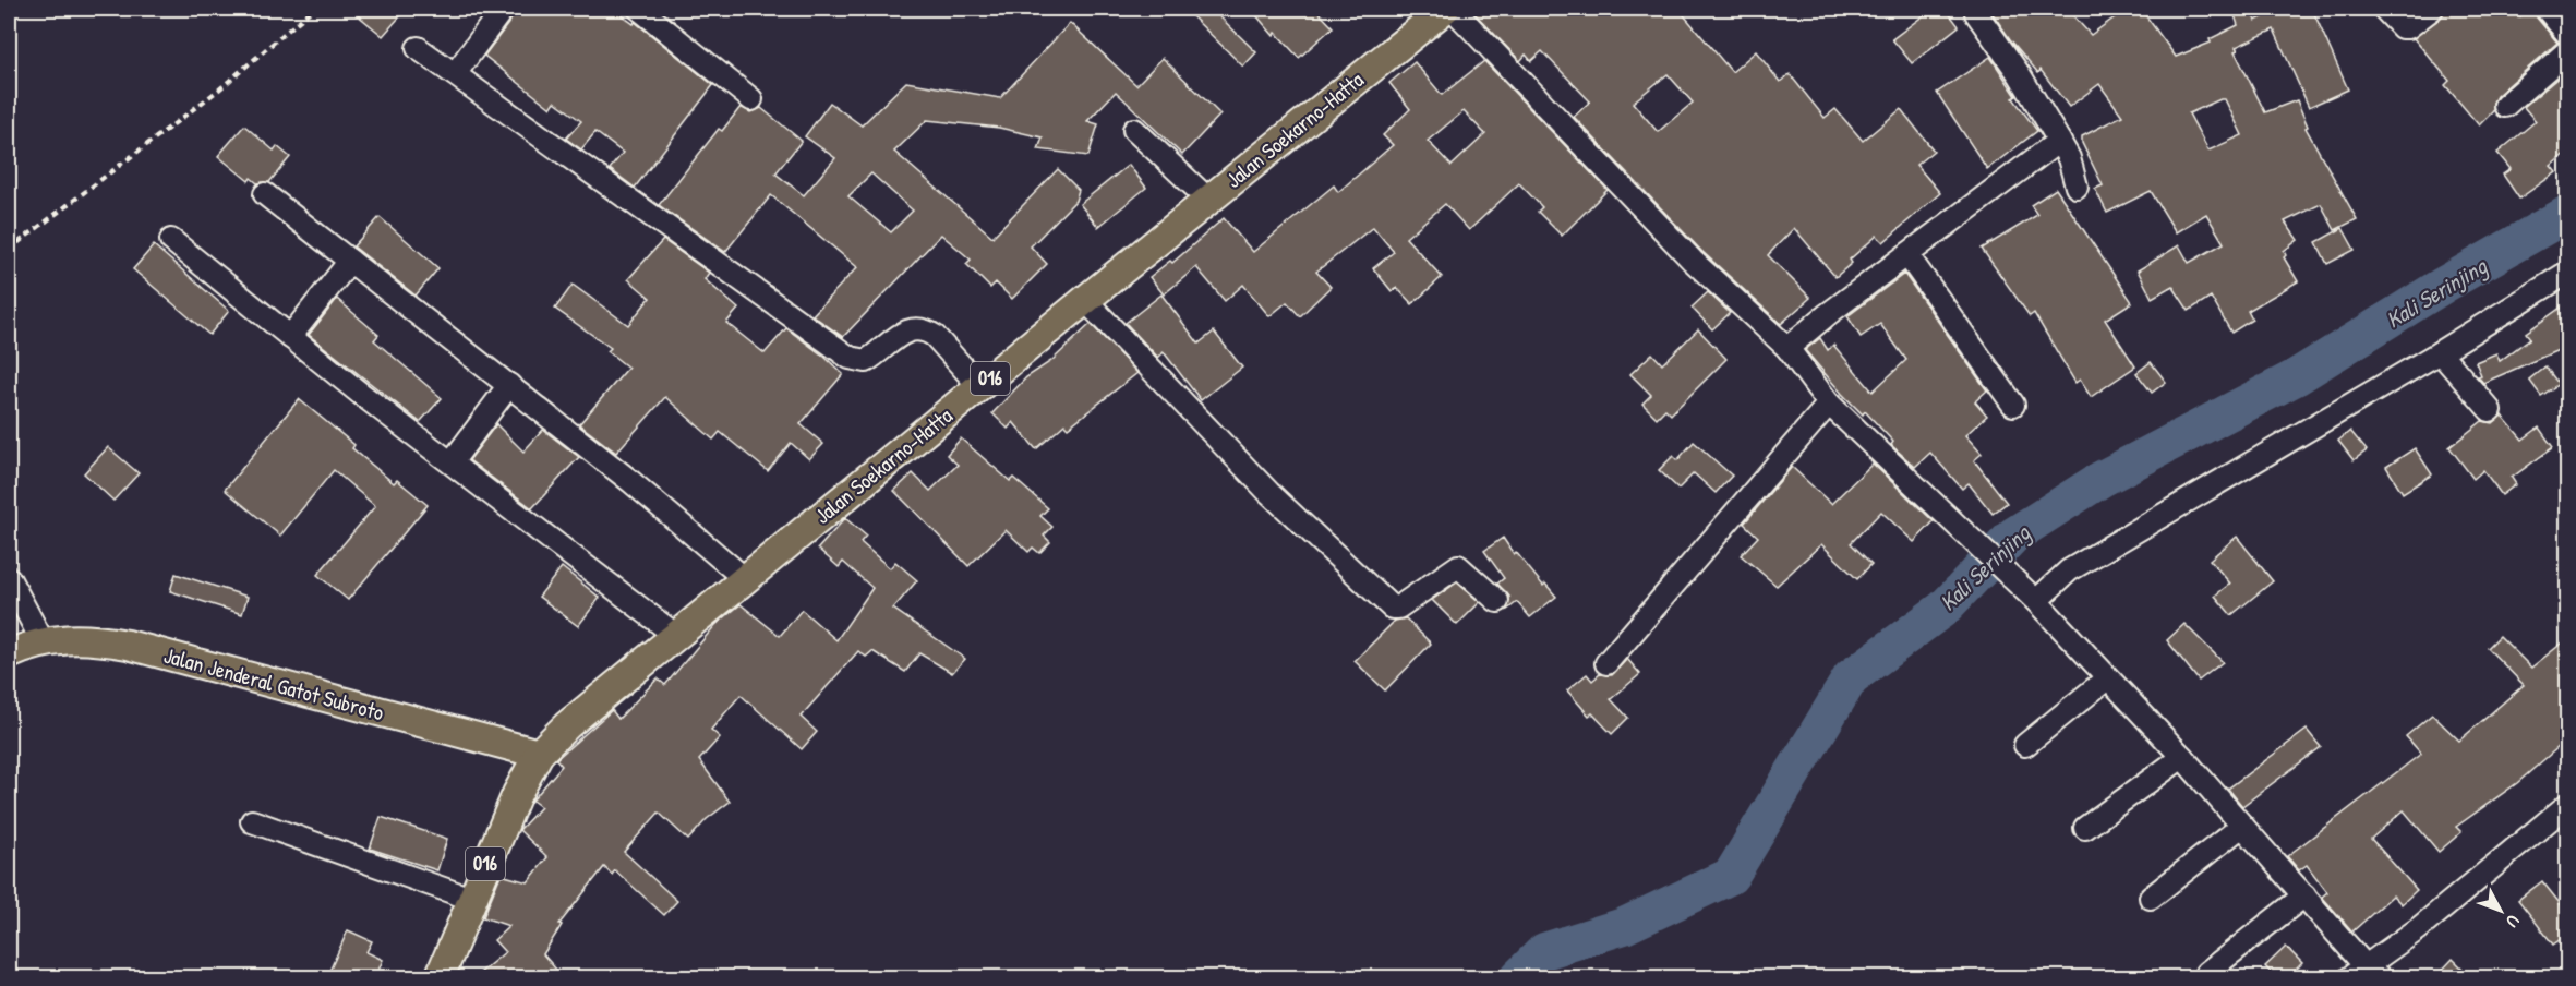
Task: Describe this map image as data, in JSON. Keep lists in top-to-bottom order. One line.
{"streets":{"main road":["Jalan Soekarno-Hatta","016","Jalan Jenderal Gatot Subroto"]},"crossings":[["Jalan Soekarno-Hatta","016"],["Jalan Soekarno-Hatta","Jalan Jenderal Gatot Subroto"],["016","Jalan Jenderal Gatot Subroto"]],"water":["Kali Serinjing"],"north":"bottom right"}
